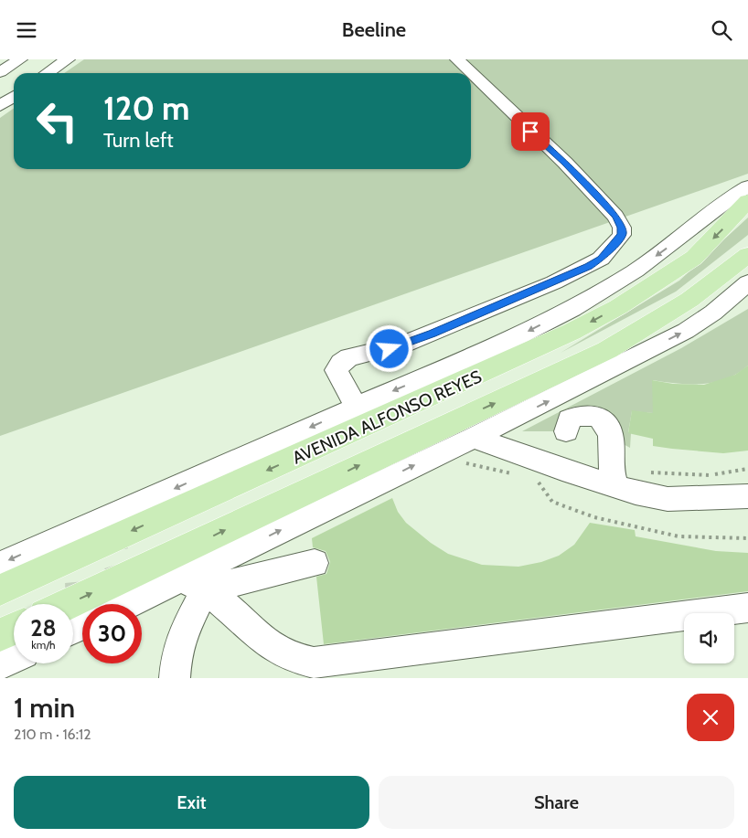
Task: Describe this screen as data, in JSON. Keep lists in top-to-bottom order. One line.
{"streets":{"main road":["AVENIDA ALFONSO REYES"]},"page":{"header":"Beeline","turn":["120 m","Turn left"],"speed":"28 km/h","limit":"30","heading":["1 min","210 m · 16:12"],"buttons":["Exit","Share"]}}
